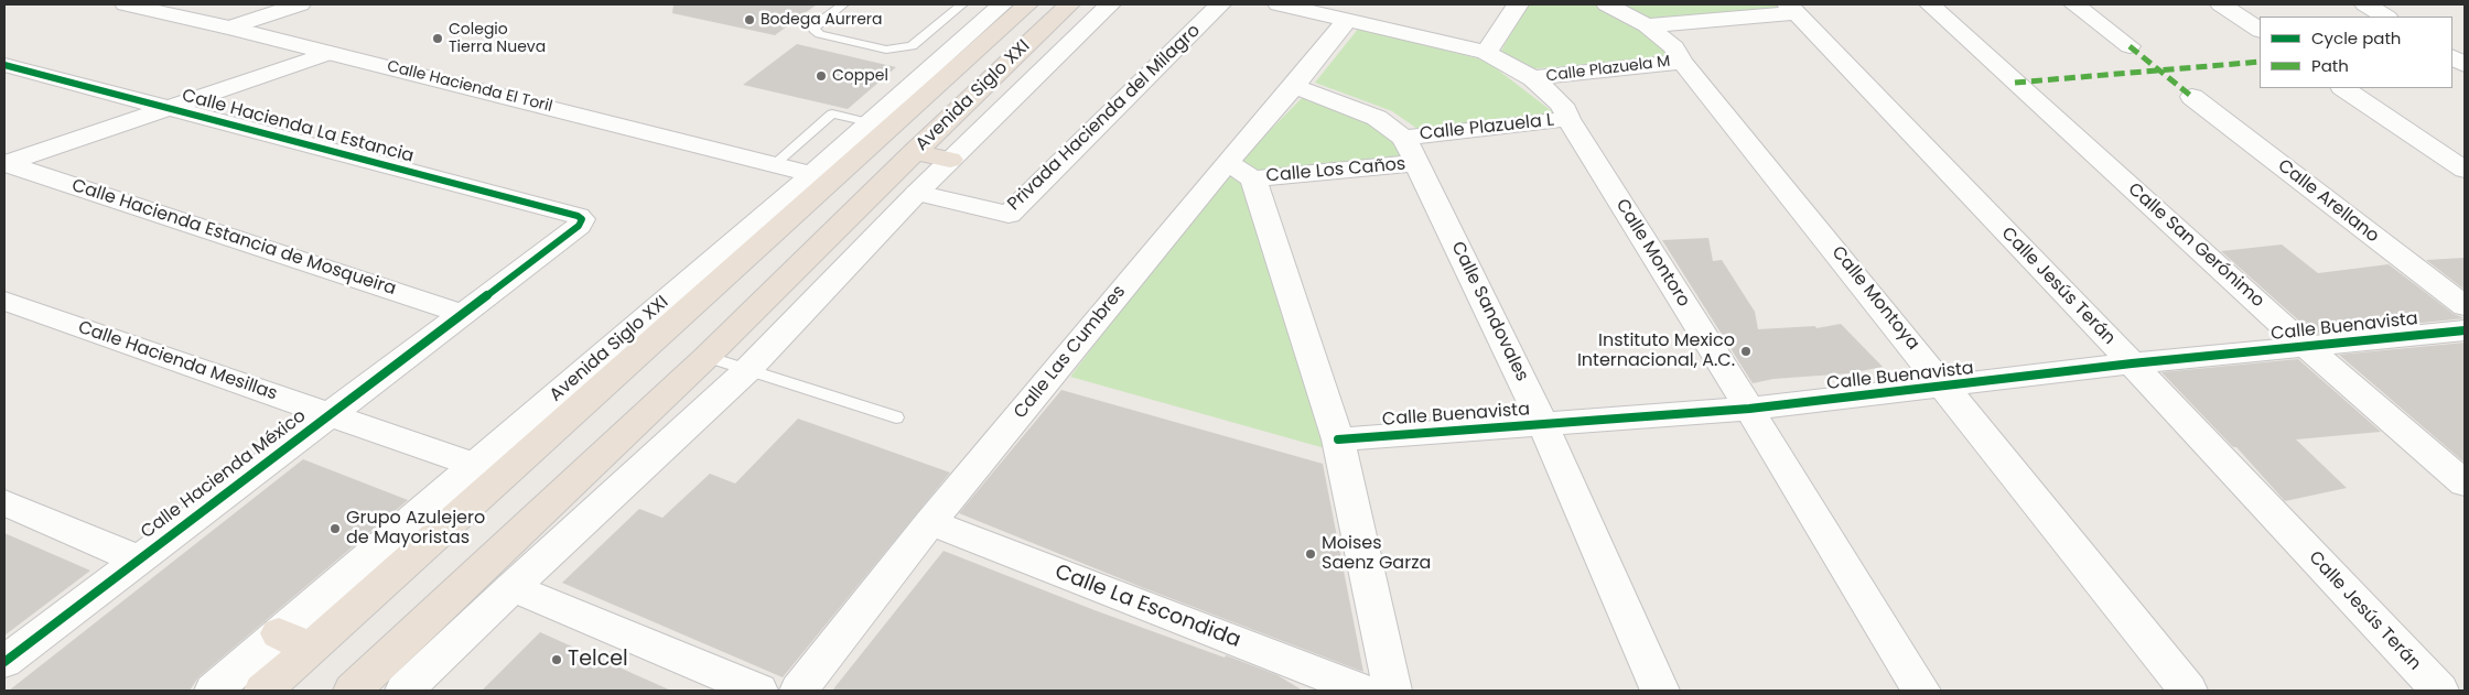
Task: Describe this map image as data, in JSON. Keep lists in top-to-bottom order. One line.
{"streets":{"highway":["Avenida Siglo XXI"],"street":["Calle Plazuela M","Calle Hacienda El Toril","Privada Hacienda del Milagro","Calle Hacienda La Estancia","Calle Plazuela L","Calle Los Caños","Calle Arellano","Calle Hacienda Estancia de Mosqueira","Calle San Gerónimo","Calle Montoro","Calle Jesús Terán","Calle Montoya","Calle Sandovales","Calle Buenavista","Calle Las Cumbres","Calle Hacienda Mesillas","Calle Hacienda México","Calle La Escondida"]},"crossings":[["Calle Plazuela M","Calle Montoro"],["Calle Plazuela M","Calle Montoya"],["Calle Hacienda El Toril","Avenida Siglo XXI"],["Avenida Siglo XXI","Privada Hacienda del Milagro"],["Avenida Siglo XXI","Calle Hacienda Mesillas"],["Calle Hacienda La Estancia","Calle Hacienda México"],["Calle Plazuela L","Calle Los Caños"],["Calle Plazuela L","Calle Montoro"],["Calle Plazuela L","Calle Sandovales"],["Calle Los Caños","Calle Sandovales"],["Calle Los Caños","Calle Las Cumbres"],["Calle Hacienda Estancia de Mosqueira","Calle Hacienda México"],["Calle San Gerónimo","Calle Buenavista"],["Calle Montoro","Calle Buenavista"],["Calle Montoro","Calle Las Cumbres"],["Calle Jesús Terán","Calle Buenavista"],["Calle Montoya","Calle Buenavista"],["Calle Sandovales","Calle Buenavista"],["Calle Sandovales","Calle Las Cumbres"],["Calle Las Cumbres","Calle La Escondida"],["Calle Hacienda Mesillas","Calle Hacienda México"]],"places":["Bodega Aurrera","Colegio Tierra Nueva","Coppel","Instituto Mexico Internacional, A.C.","Grupo Azulejero de Mayoristas","Moises Saenz Garza","Telcel"],"legend":["Cycle path","Path"]}
